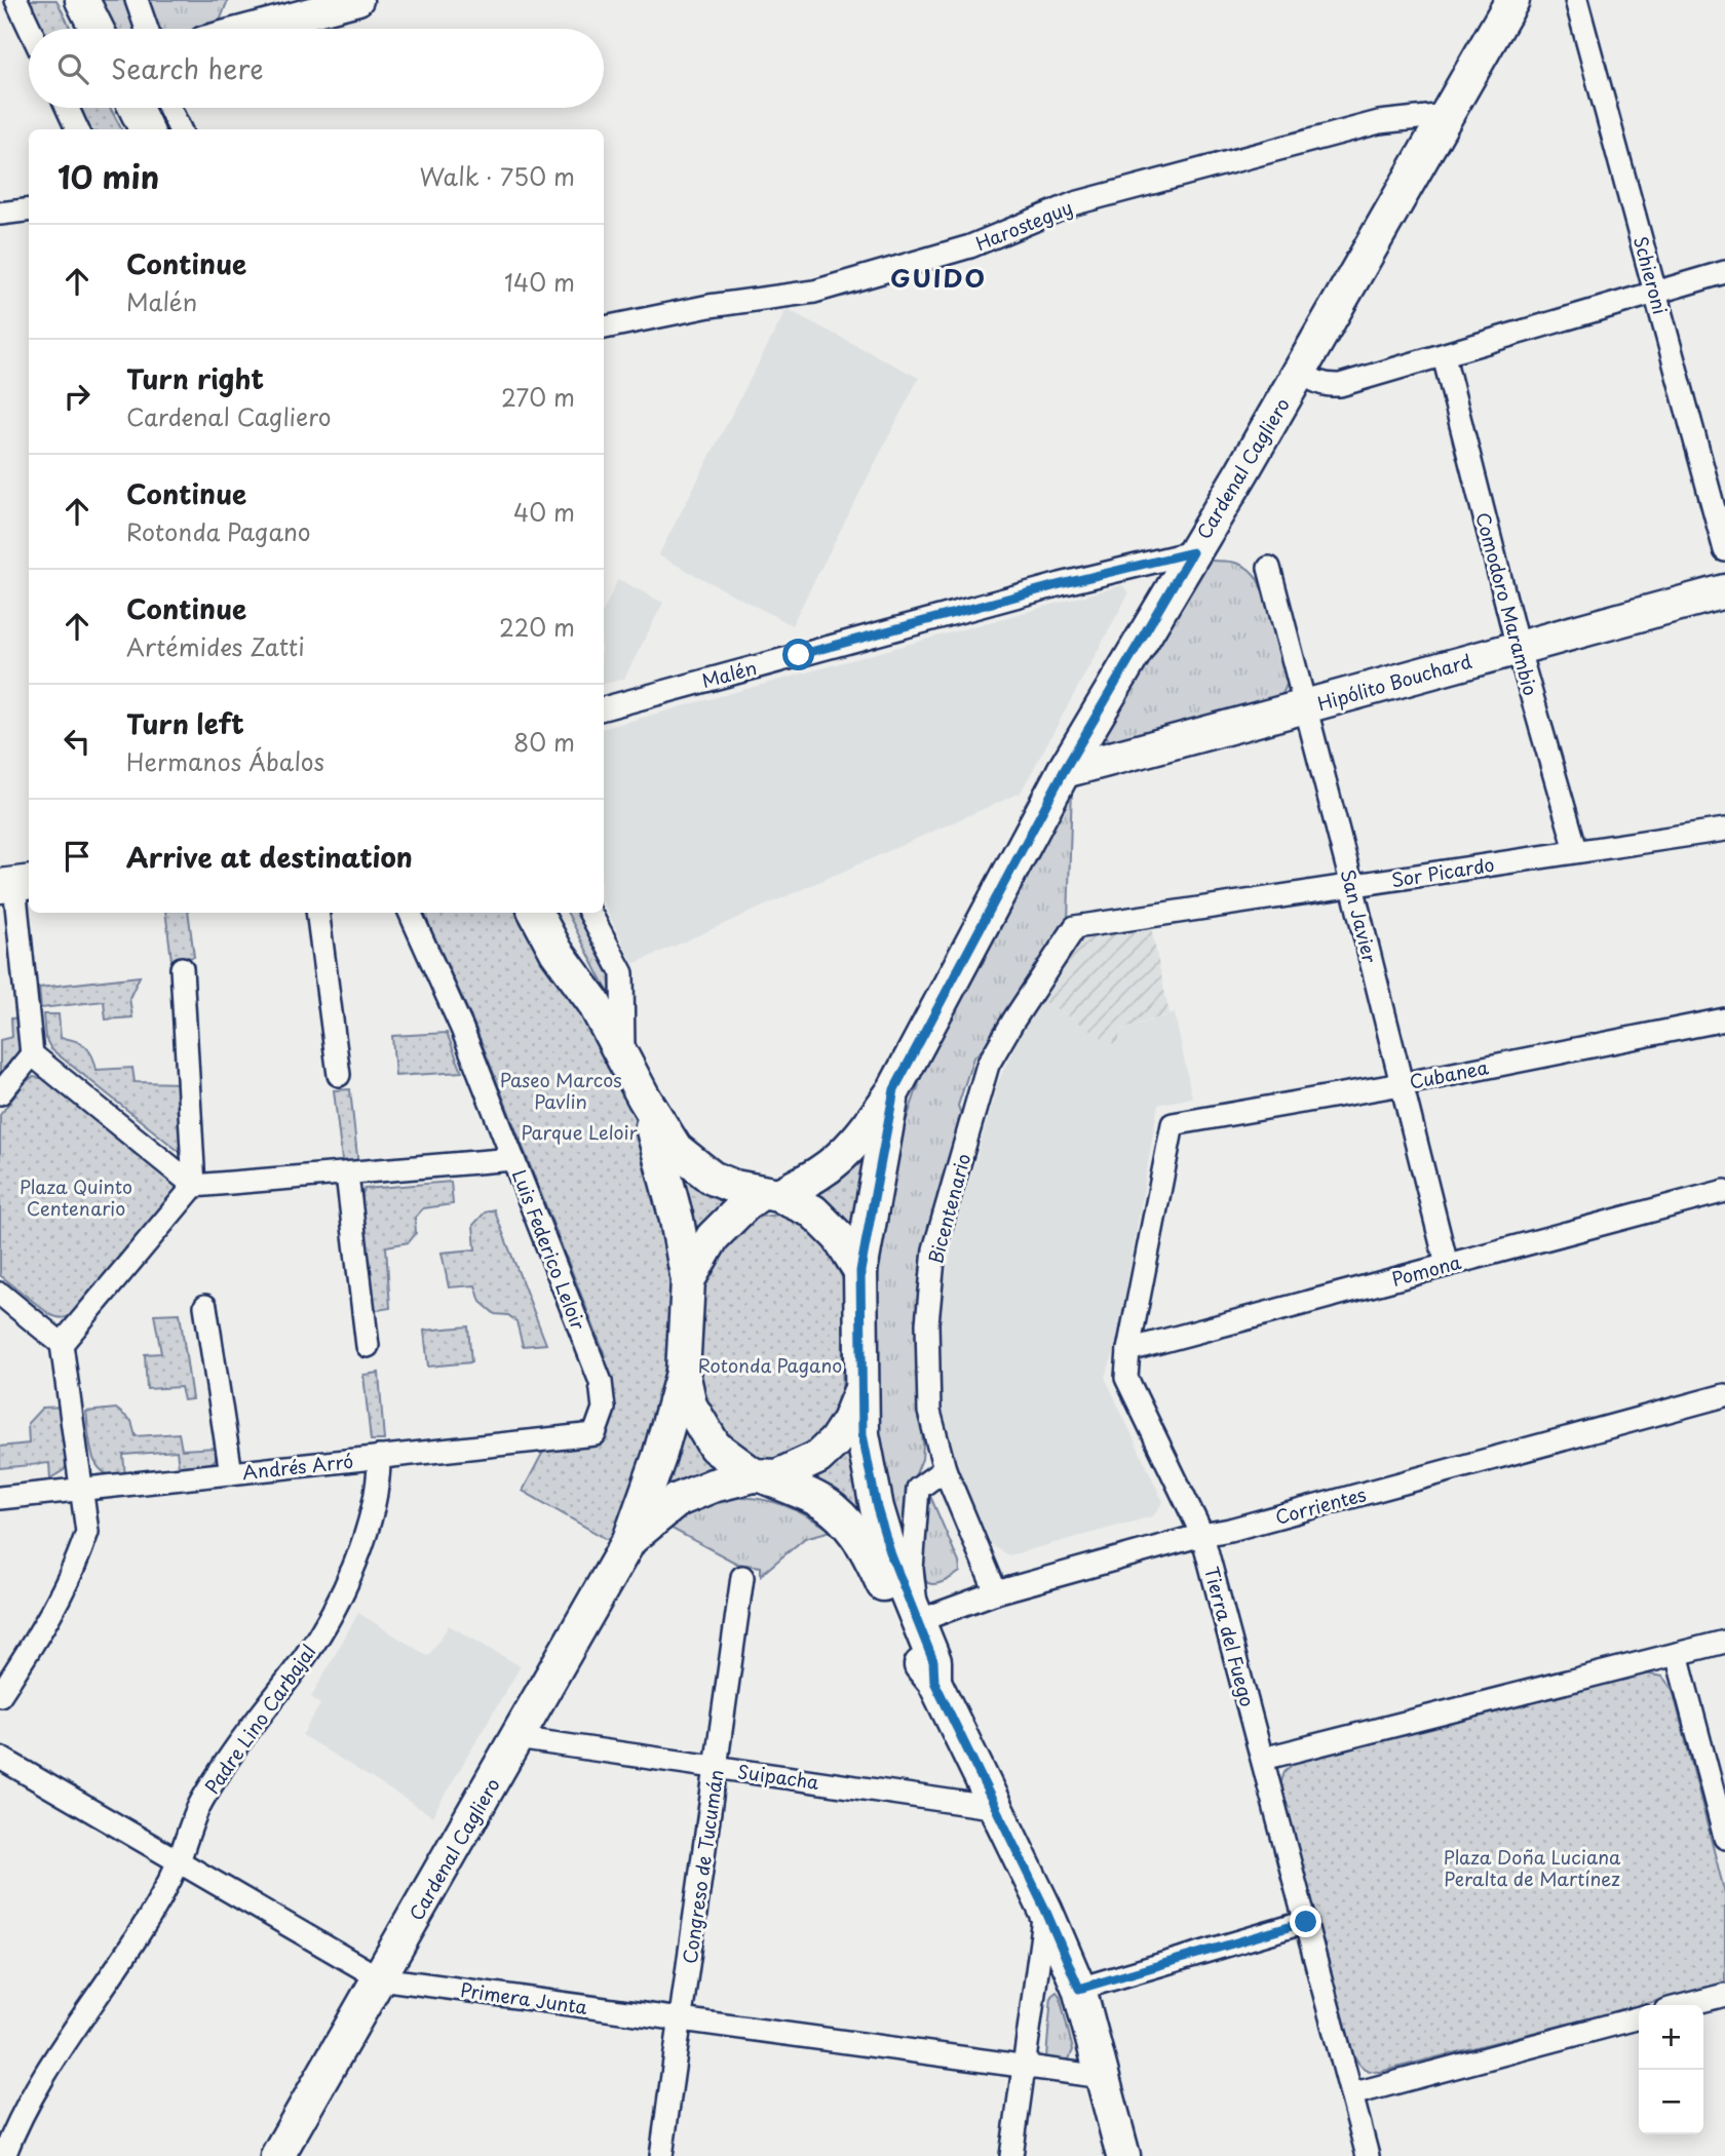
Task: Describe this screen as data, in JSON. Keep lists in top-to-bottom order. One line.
{"streets":{"main road":["Cardenal Cagliero","Hipólito Bouchard"],"street":["Harosteguy","Schieroni","Comodoro Marambio","Malén","Sor Picardo","San Javier","Cubanea","Bicentenario","Luis Federico Leloir","Pomona","Andrés Arró","Corrientes","Tierra del Fuego","Padre Lino Carbajal","Suipacha","Congreso de Tucumán","Primera Junta"]},"crossings":[["Harosteguy","Cardenal Cagliero"],["Cardenal Cagliero","Malén"],["Cardenal Cagliero","Hipólito Bouchard"],["Cardenal Cagliero","Suipacha"],["Cardenal Cagliero","Primera Junta"],["Comodoro Marambio","Hipólito Bouchard"],["Comodoro Marambio","Sor Picardo"],["Hipólito Bouchard","San Javier"],["Sor Picardo","San Javier"],["Sor Picardo","Bicentenario"],["San Javier","Cubanea"],["San Javier","Pomona"],["Cubanea","Tierra del Fuego"],["Bicentenario","Corrientes"],["Luis Federico Leloir","Andrés Arró"],["Pomona","Tierra del Fuego"],["Andrés Arró","Padre Lino Carbajal"],["Corrientes","Tierra del Fuego"],["Padre Lino Carbajal","Primera Junta"],["Suipacha","Congreso de Tucumán"],["Congreso de Tucumán","Primera Junta"]],"districts":["GUIDO"],"parks":["Paseo Marcos Pavlin","Parque Leloir","Plaza Quinto Centenario","Rotonda Pagano","Plaza Doña Luciana Peralta de Martínez"],"page":{"search":"Search here","heading":["10 min","Walk · 750 m"],"list":[["Continue","Malén","140 m"],["Turn right","Cardenal Cagliero","270 m"],["Continue","Rotonda Pagano","40 m"],["Continue","Artémides Zatti","220 m"],["Turn left","Hermanos Ábalos","80 m"],"Arrive at destination"],"map_buttons":["+","−"]}}
